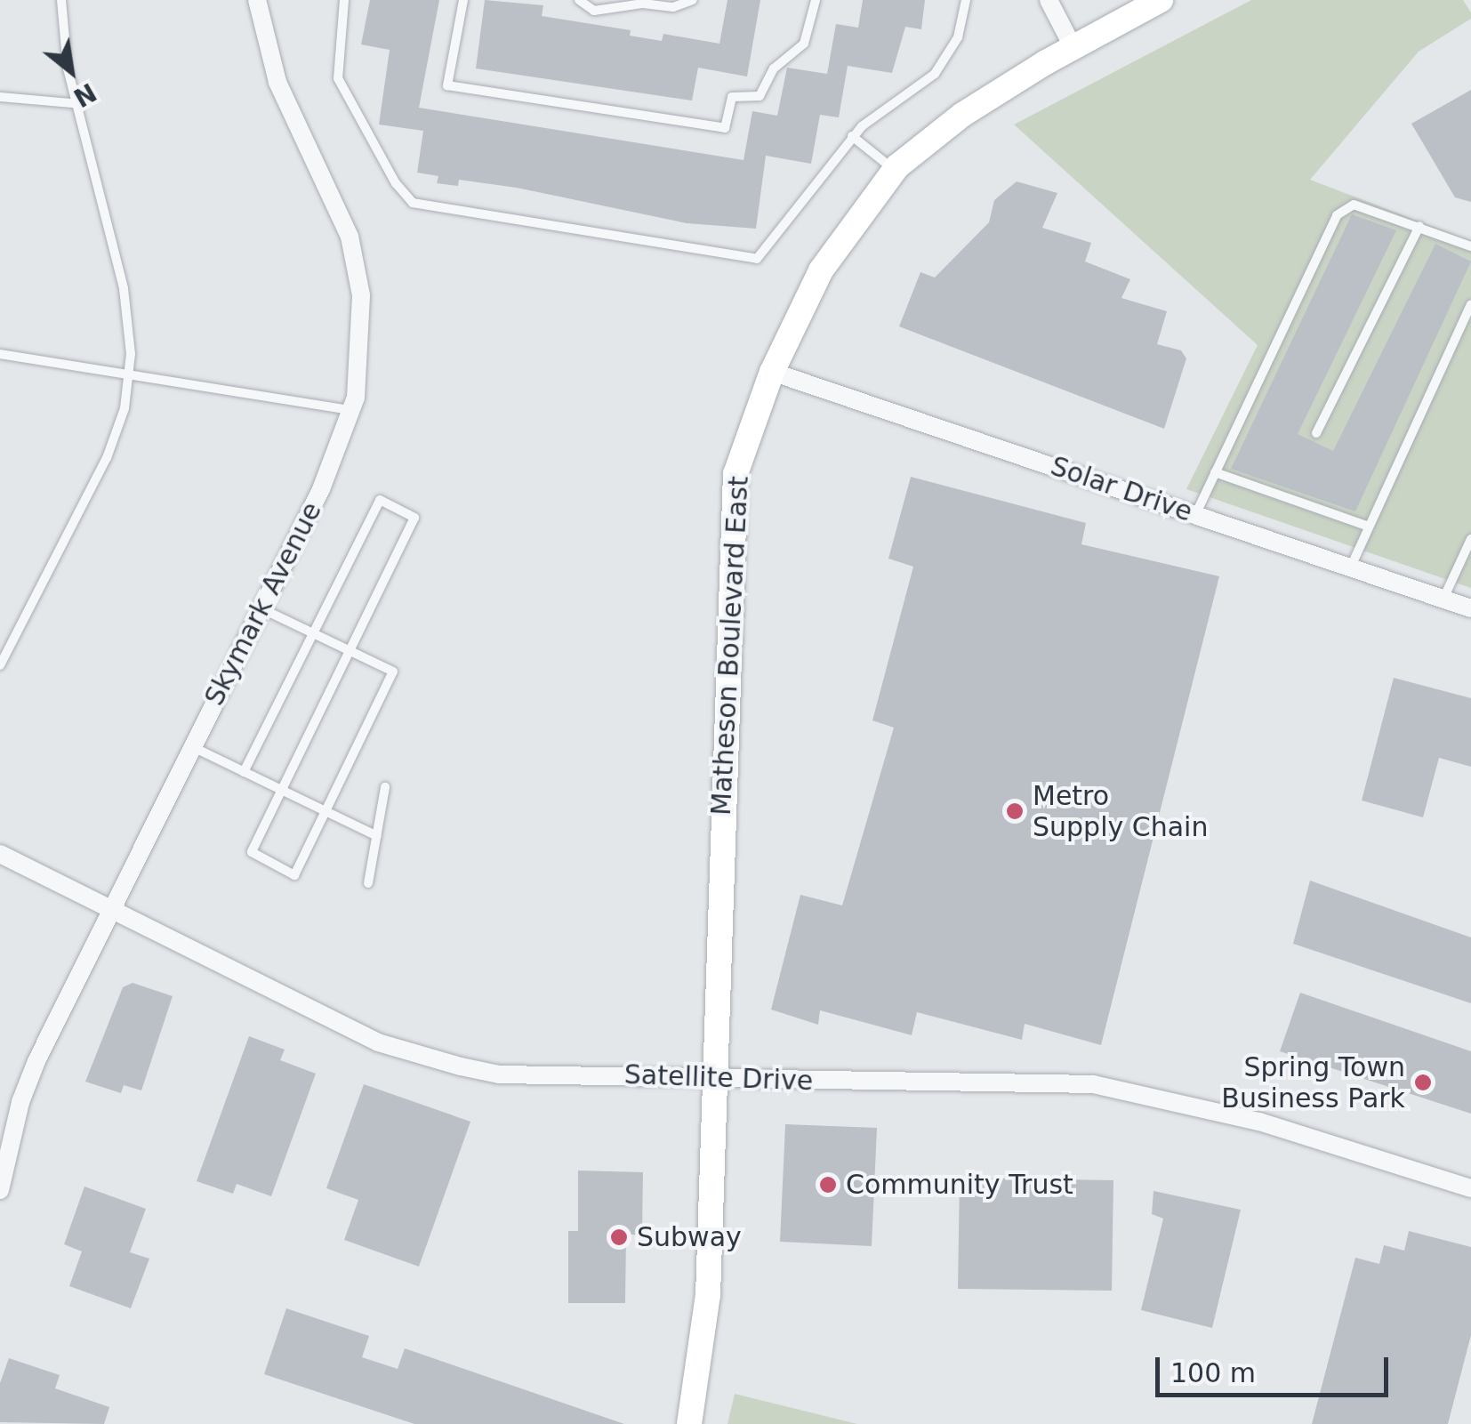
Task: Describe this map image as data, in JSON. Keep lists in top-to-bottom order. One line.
{"streets":{"street":["Solar Drive","Skymark Avenue","Matheson Boulevard East","Satellite Drive"]},"crossings":[["Solar Drive","Matheson Boulevard East"],["Skymark Avenue","Satellite Drive"],["Matheson Boulevard East","Satellite Drive"]],"places":["Metro Supply Chain","Spring Town Business Park","Community Trust","Subway"],"scale_bar":"100 m","north":"bottom right"}
